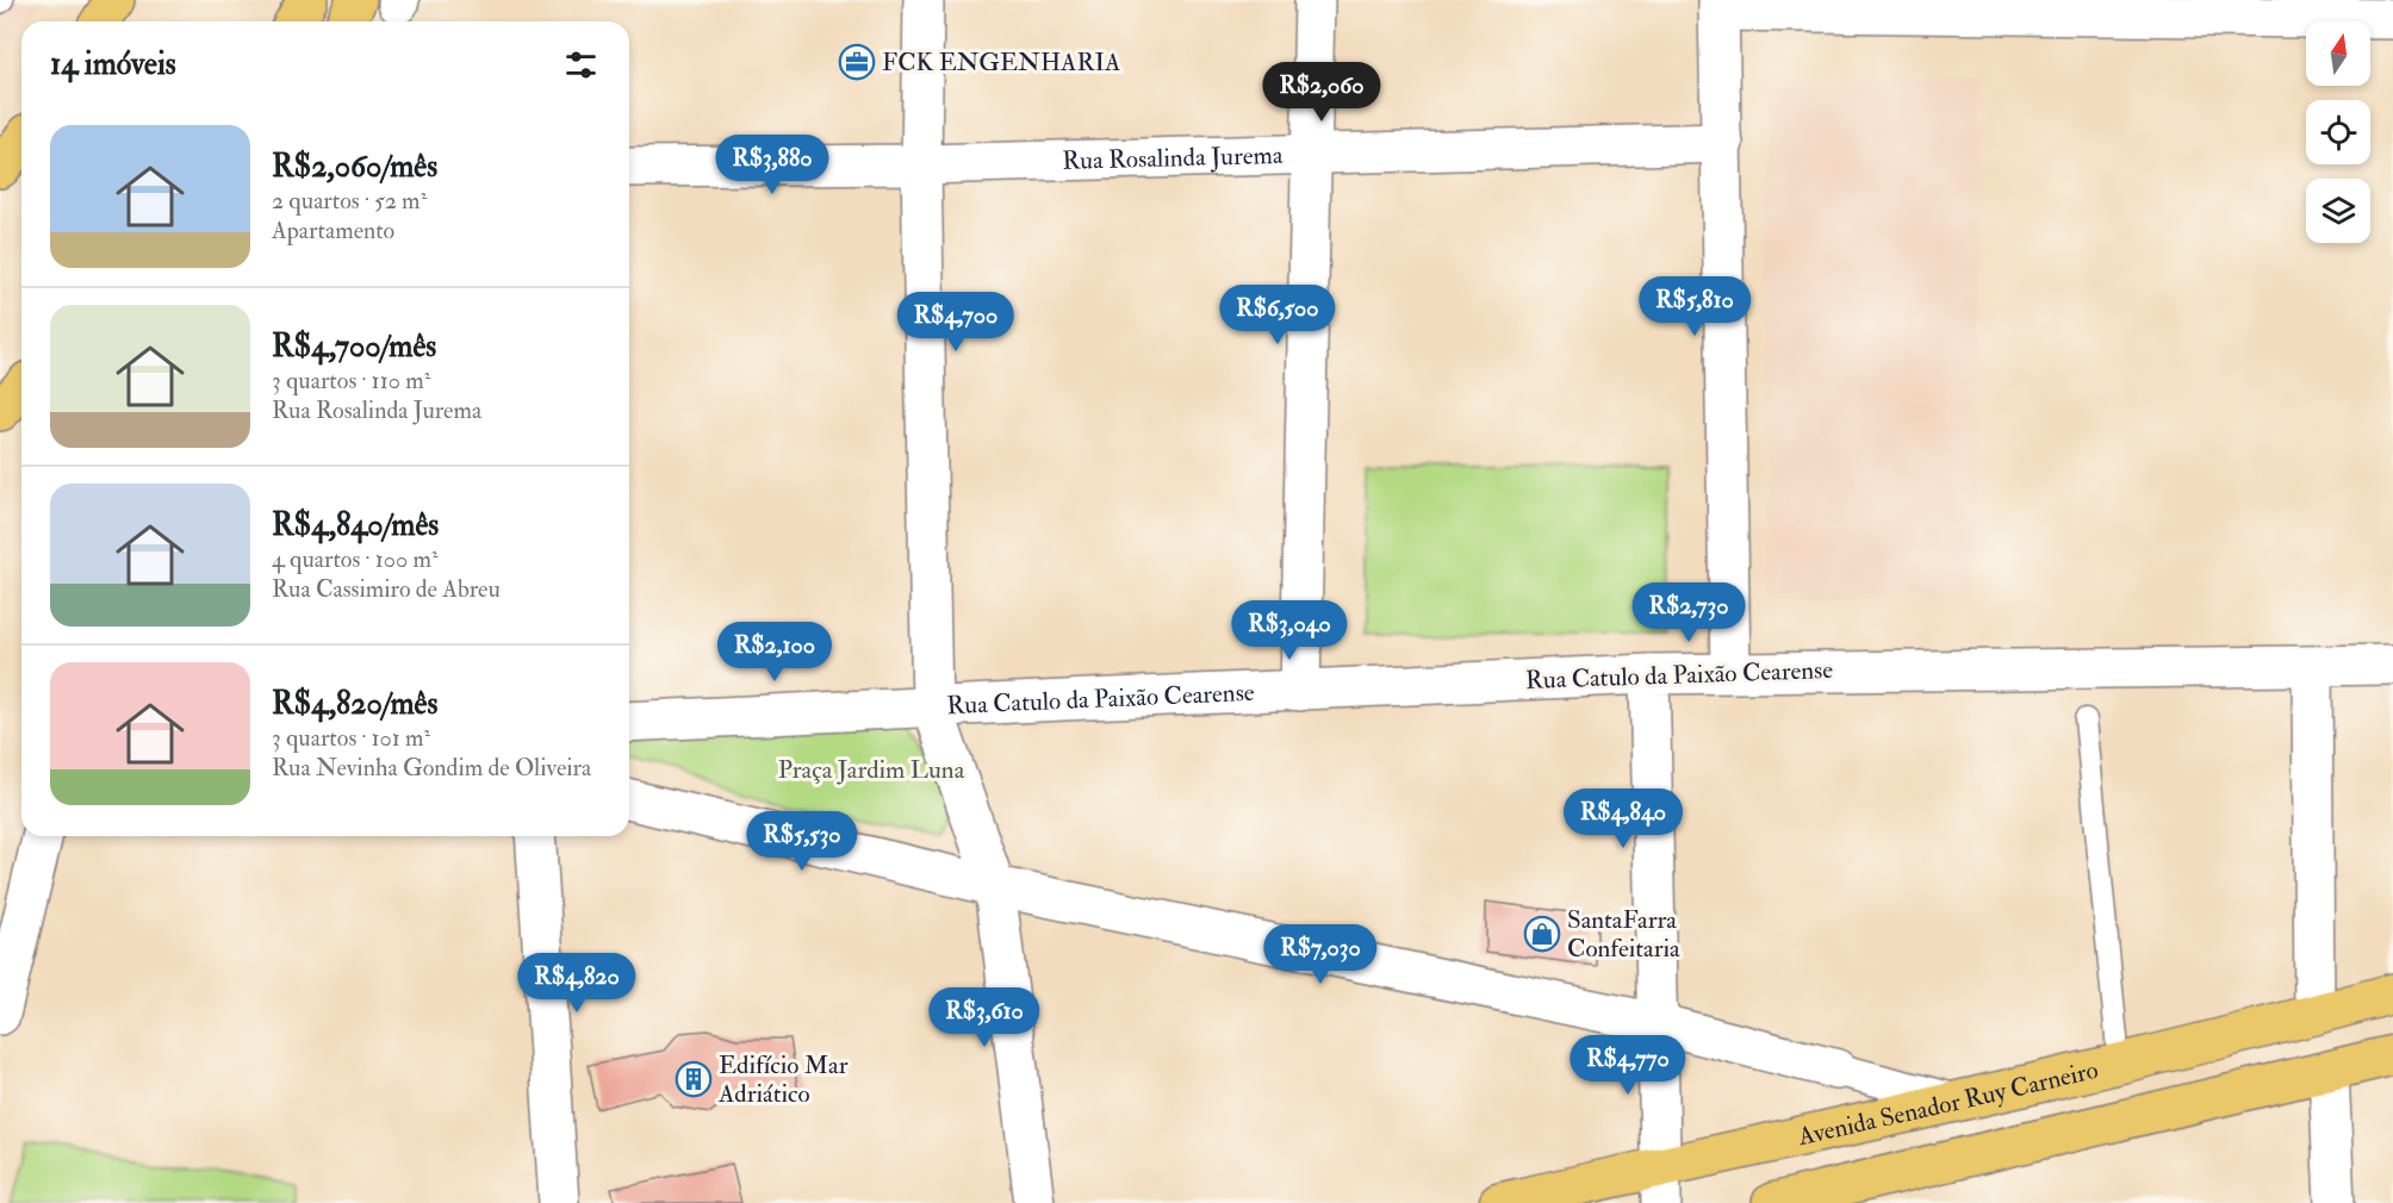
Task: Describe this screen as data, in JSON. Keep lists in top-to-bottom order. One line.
{"streets":{"main road":["Avenida Senador Ruy Carneiro"],"street":["Rua Rosalinda Jurema","Rua Catulo da Paixão Cearense"]},"parks":["Praça Jardim Luna"],"places":{"office":["FCK ENGENHARIA"],"shop":["SantaFarra Confeitaria"],"building":["Edifício Mar Adriático"]},"north":"top","page":{"heading":"14 imóveis","price":["R$2,060","R$3,880","R$5,810","R$6,500","R$4,700","R$2,730","R$3,040","R$2,100","R$4,840","R$5,530","R$7,030","R$4,820","R$3,610","R$4,770"],"list":[{"name":"R$2,060/mês","note":"2 quartos · 52 m² · Apartamento"},{"name":"R$4,700/mês","note":"3 quartos · 110 m² · Rua Rosalinda Jurema"},{"name":"R$4,840/mês","note":"4 quartos · 100 m² · Rua Cassimiro de Abreu"},{"name":"R$4,820/mês","note":"3 quartos · 101 m² · Rua Nevinha Gondim de Oliveira"}]}}
